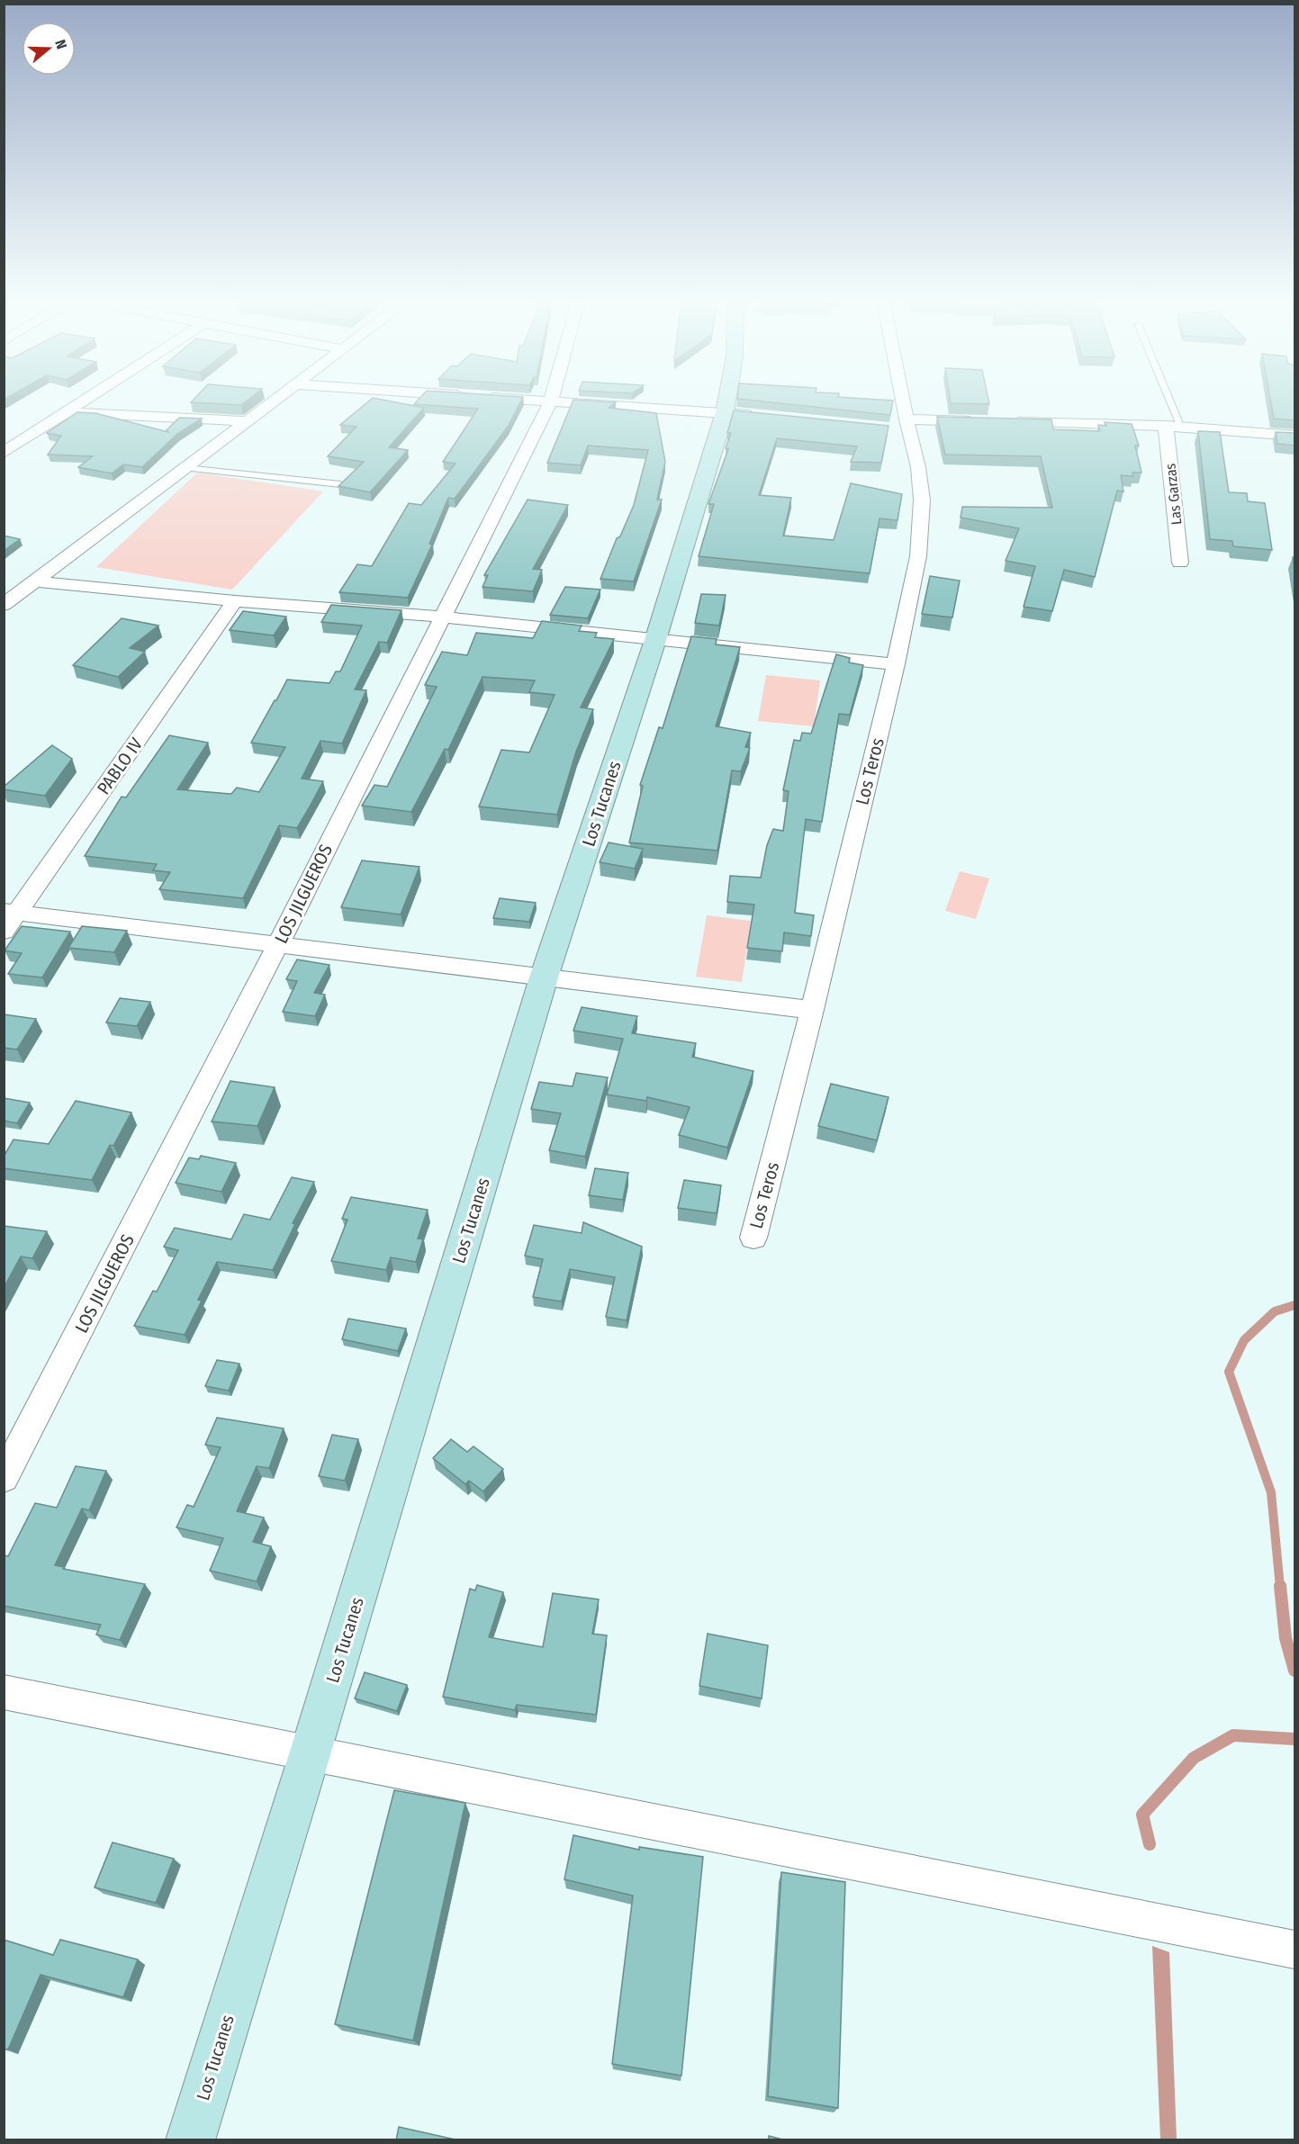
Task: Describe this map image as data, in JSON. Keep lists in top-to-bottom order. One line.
{"streets":{"street":["Las Garzas","PABLO IV","Los Teros","Los Tucanes","LOS JILGUEROS"]},"north":"right"}
